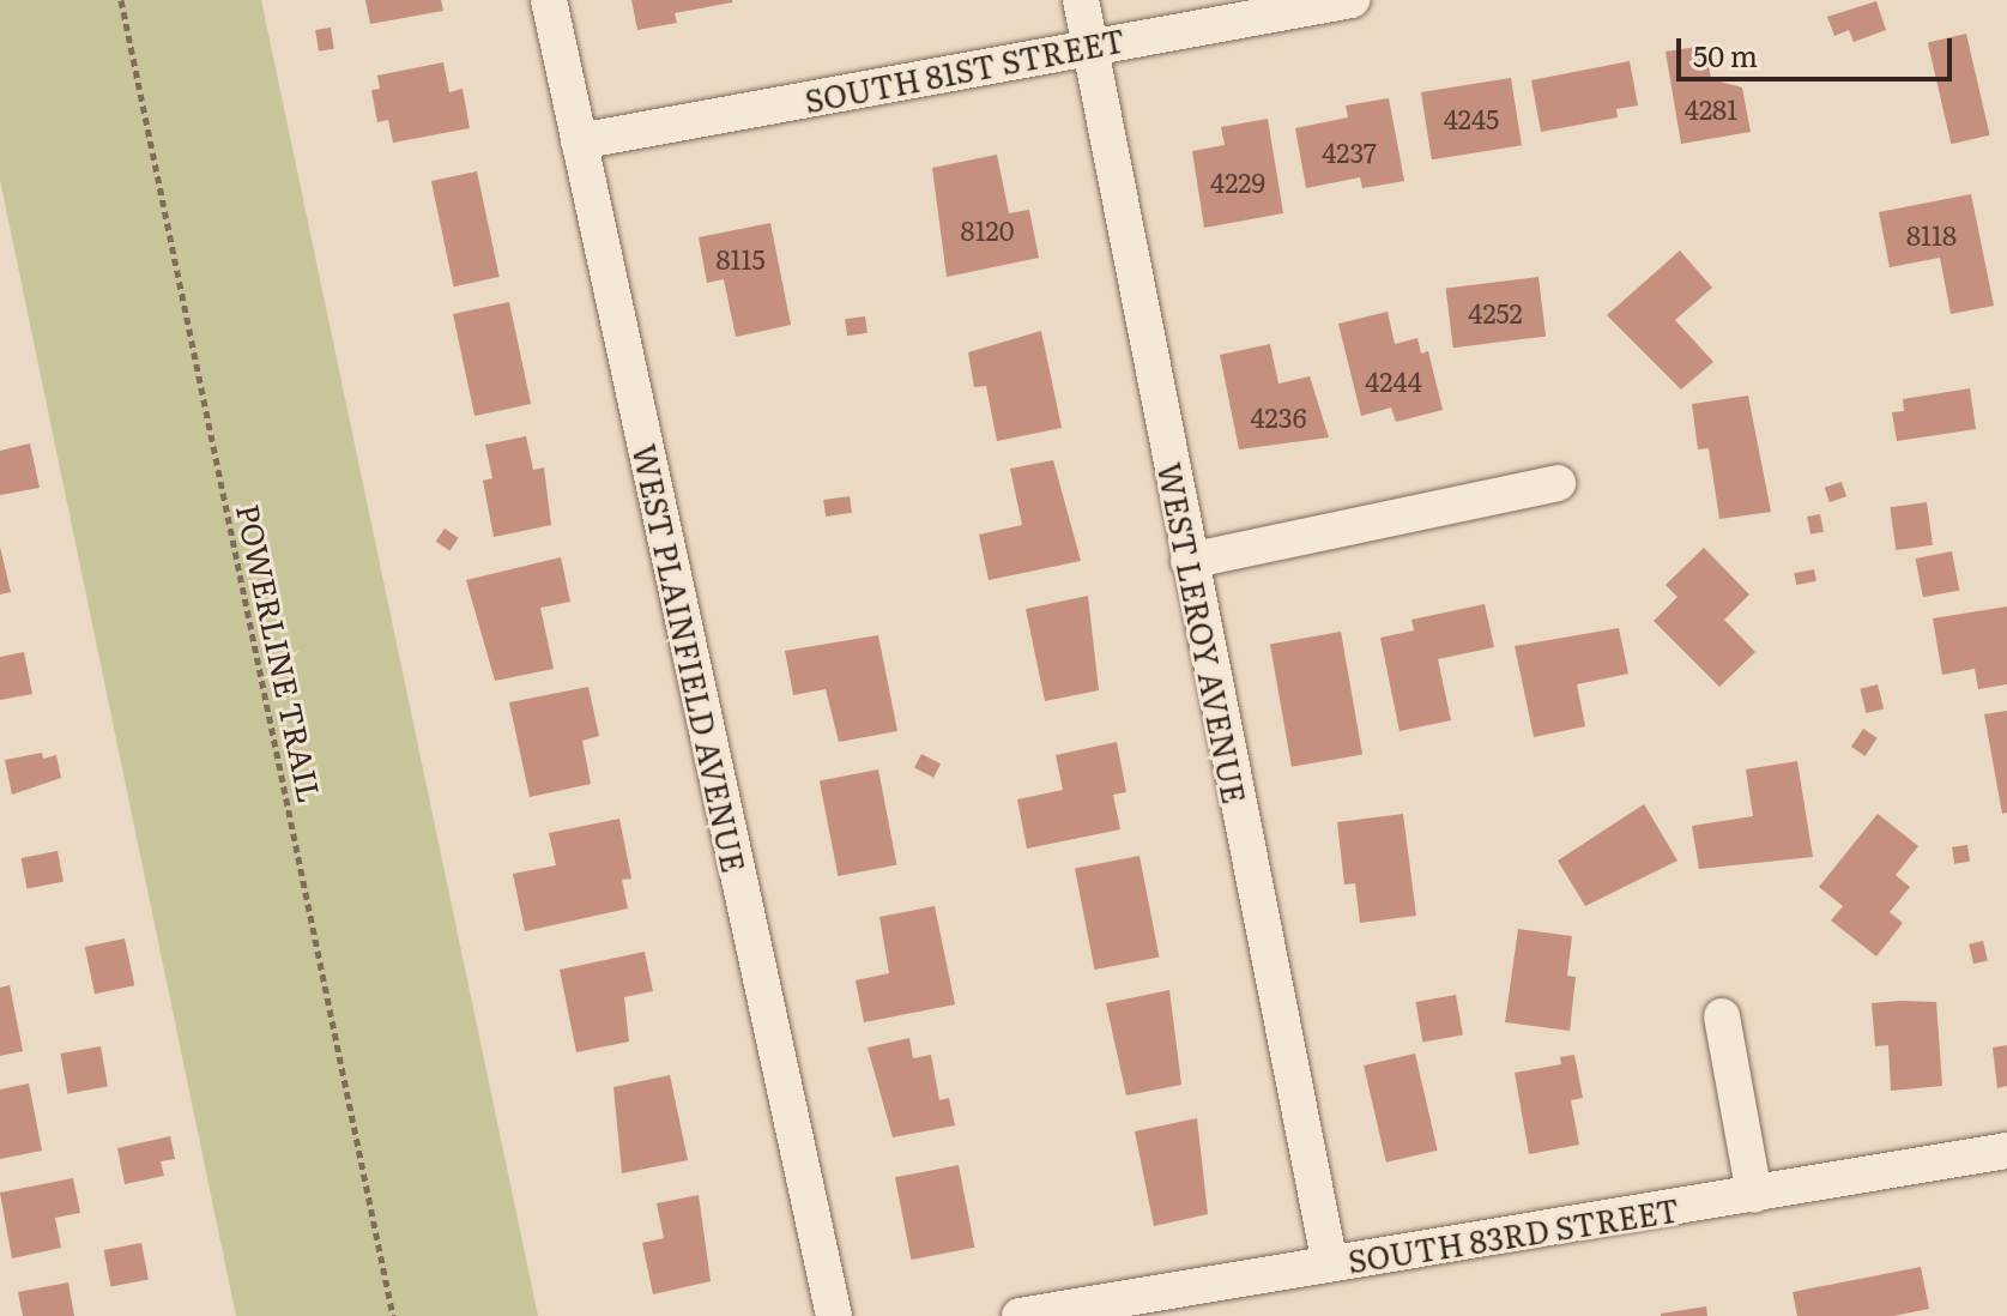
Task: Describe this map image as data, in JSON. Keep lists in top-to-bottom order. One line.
{"streets":{"street":["SOUTH 81ST STREET","WEST LEROY AVENUE","WEST PLAINFIELD AVENUE","SOUTH 83RD STREET"],"path":["POWERLINE TRAIL"]},"crossings":[["SOUTH 81ST STREET","WEST LEROY AVENUE"],["SOUTH 81ST STREET","WEST PLAINFIELD AVENUE"],["WEST LEROY AVENUE","SOUTH 83RD STREET"]],"house_numbers":["4281","4245","4237","4229","8120","8118","8115","4252","4244","4236"],"scale_bar":"50 m"}
